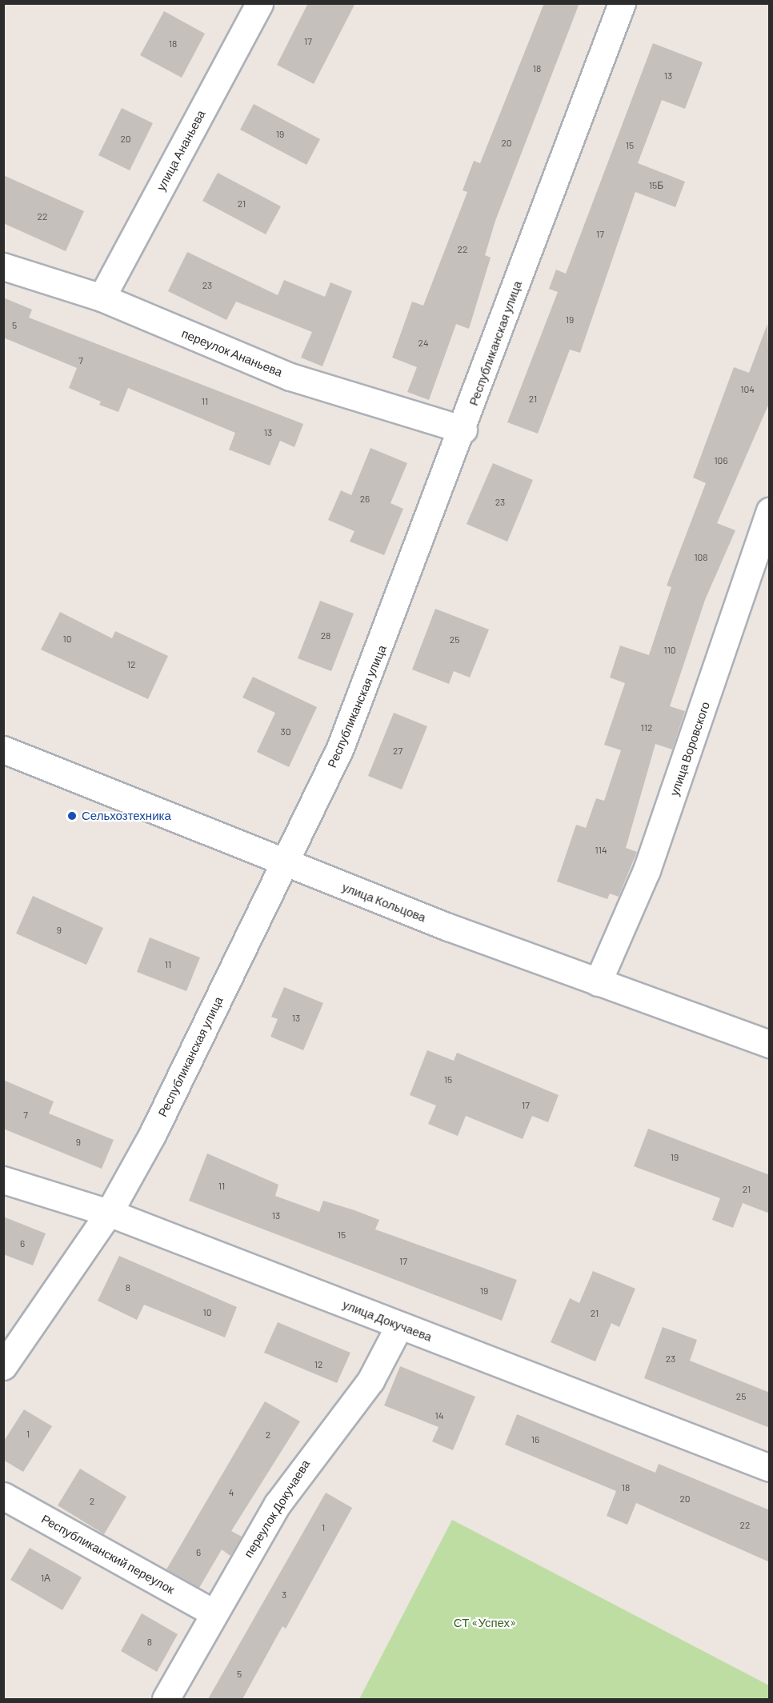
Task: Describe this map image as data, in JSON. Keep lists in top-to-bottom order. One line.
{"streets":{"street":["улица Ананьева","Республиканская улица","переулок Ананьева","улица Воровского","улица Кольцова","улица Докучаева","переулок Докучаева","Республиканский переулок"]},"crossings":[["улица Ананьева","переулок Ананьева"],["Республиканская улица","переулок Ананьева"],["Республиканская улица","улица Кольцова"],["Республиканская улица","улица Докучаева"],["улица Воровского","улица Кольцова"],["улица Докучаева","переулок Докучаева"],["переулок Докучаева","Республиканский переулок"]],"parks":["СТ «Успех»"],"places":["Сельхозтехника"],"house_numbers":["17","18","18","13","19","20","20","15","15Б","21","22","17","22","23","19","5","24","7","104","21","11","13","106","26","23","108","28","10","25","110","12","112","30","27","114","9","11","13","15","17","7","9","19","11","21","13","15","6","17","8","19","10","21","23","12","25","14","1","2","16","18","4","20","2","22","1","6","1А","3","8","5"]}
